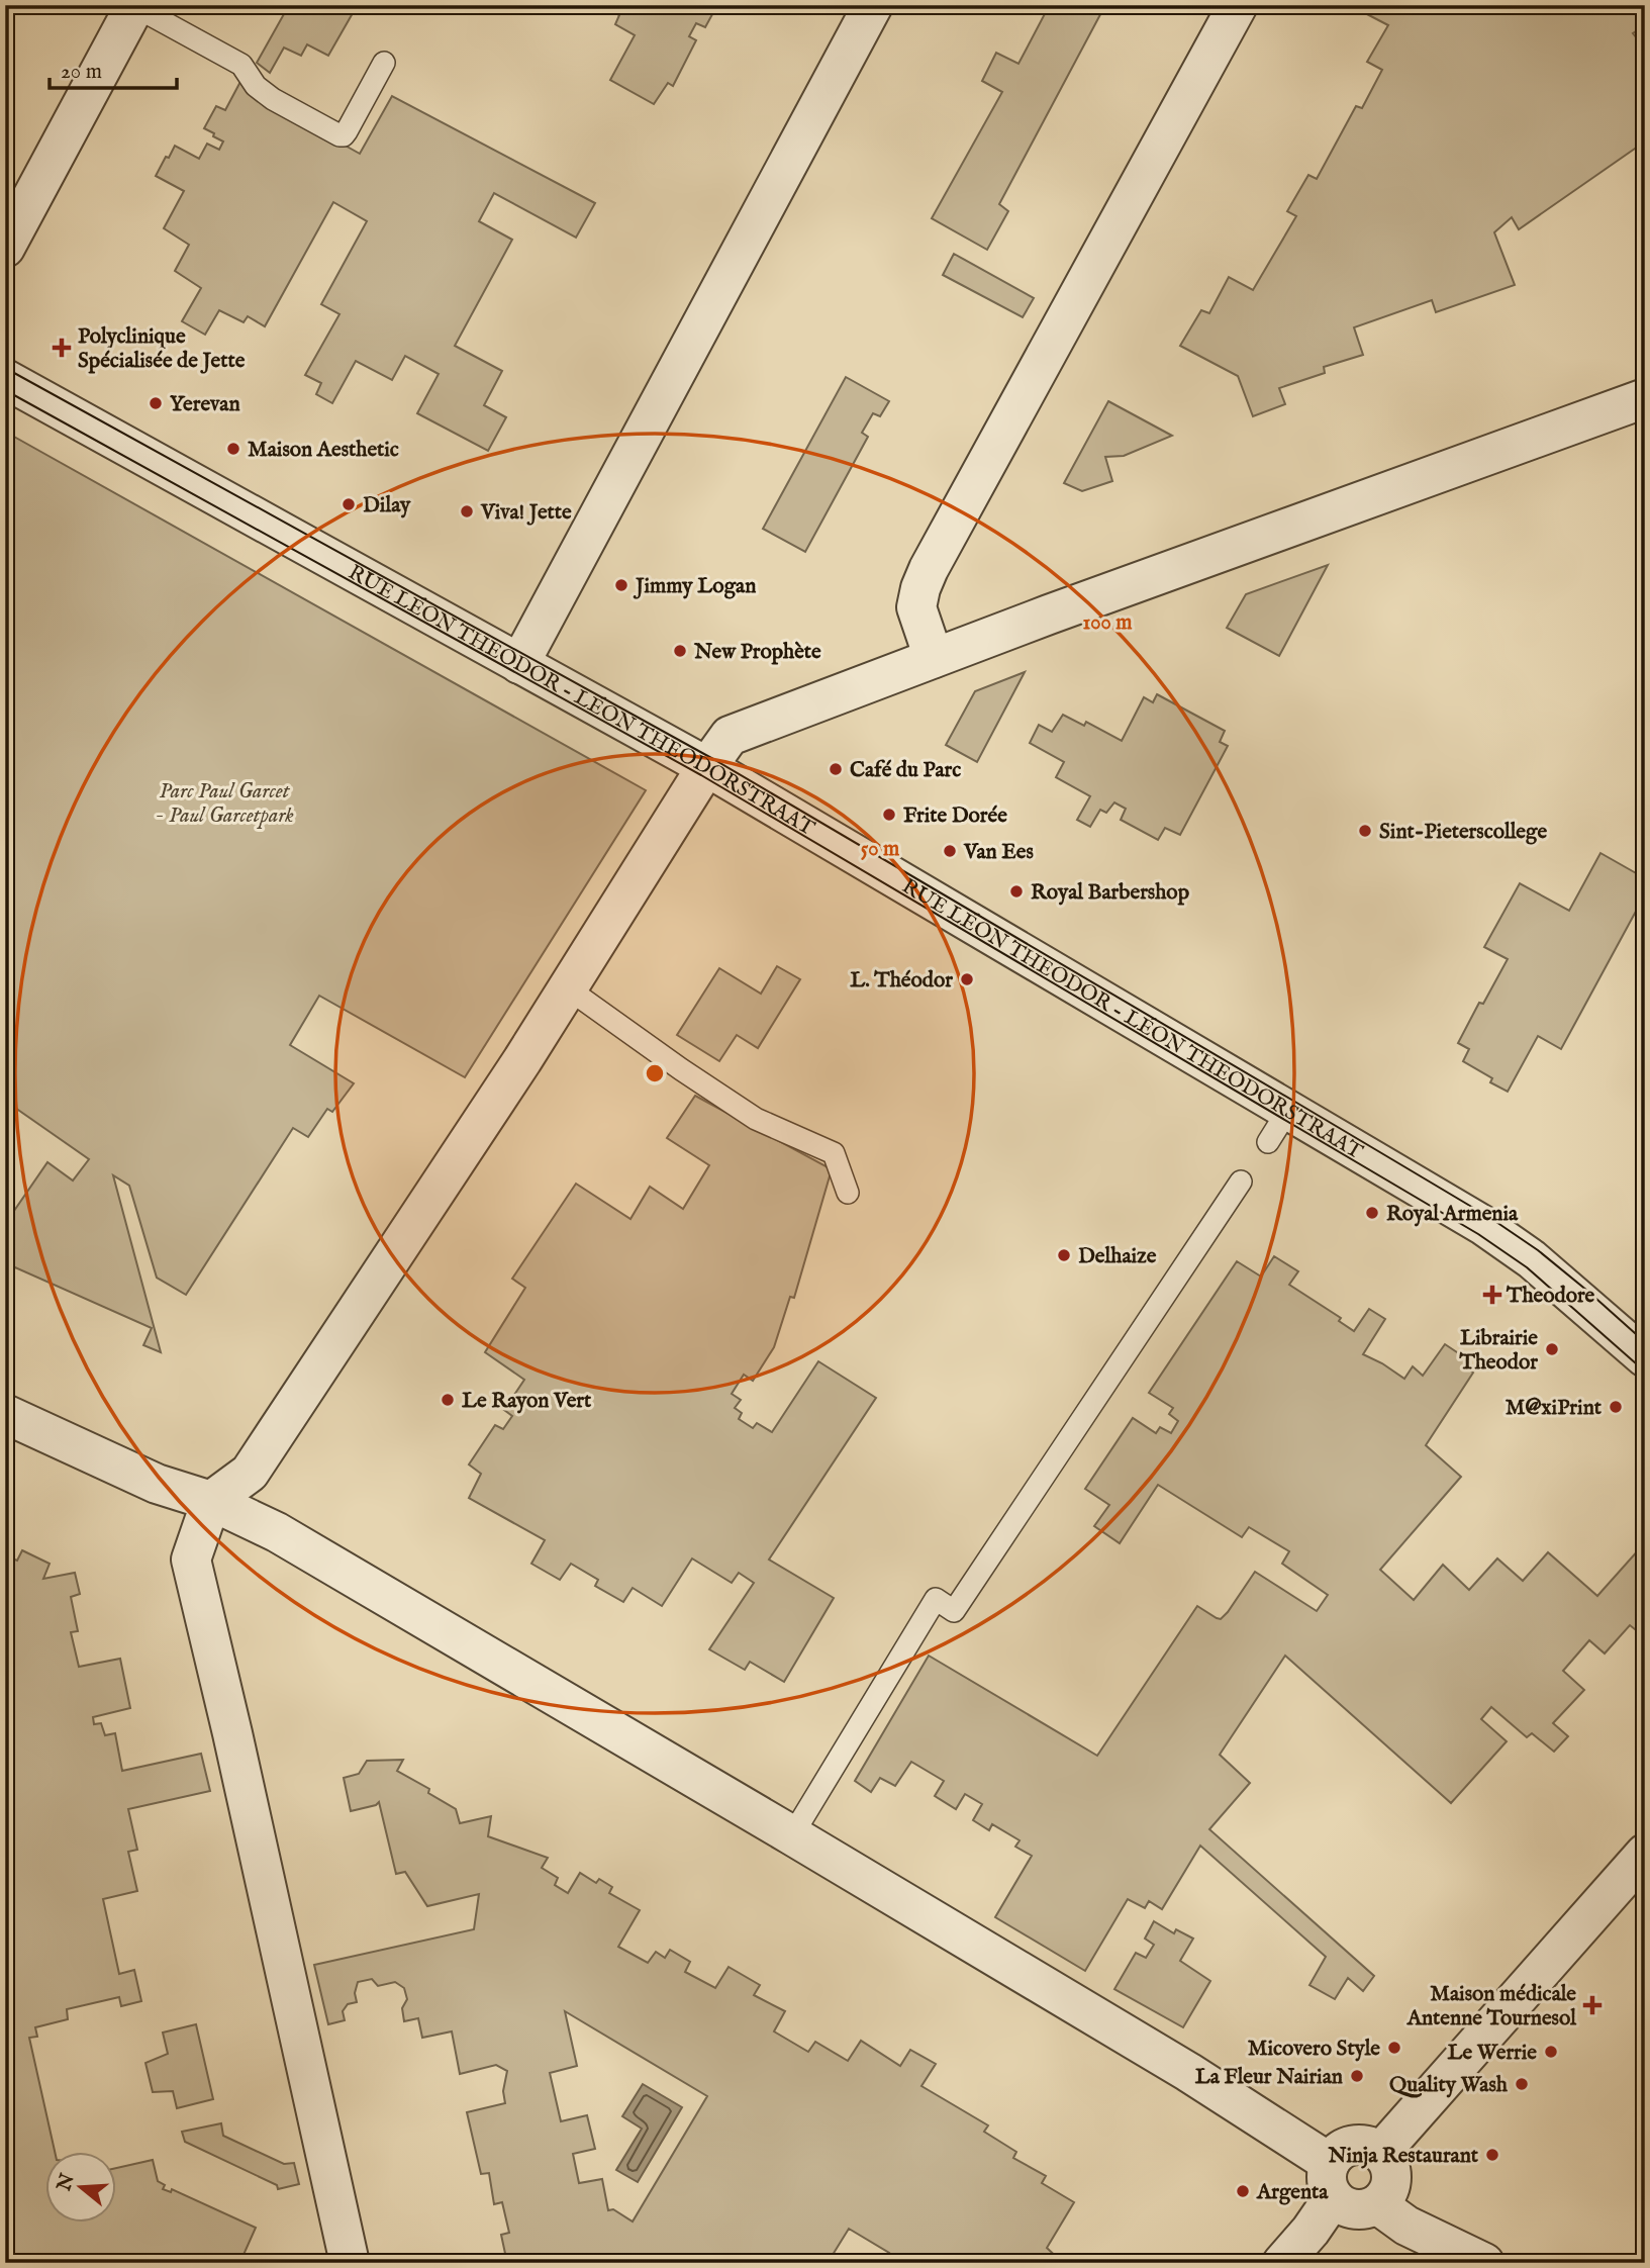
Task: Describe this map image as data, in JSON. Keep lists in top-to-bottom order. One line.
{"streets":{"street":["RUE LÉON THEODOR - LÉON THEODORSTRAAT"]},"parks":["Parc Paul Garcet - Paul Garcetpark"],"places":{"health":["Polyclinique Spécialisée de Jette","Theodore","Maison médicale Antenne Tournesol"],"other":["Yerevan","Maison Aesthetic","Dilay","Viva! Jette","Jimmy Logan","New Prophète","Café du Parc","Frite Dorée","Sint-Pieterscollege","Van Ees","Royal Barbershop","L. Théodor","Royal Armenia","Delhaize","Librairie Theodor","Le Rayon Vert","M@xiPrint","Micovero Style","Le Werrie","La Fleur Nairian","Quality Wash","Ninja Restaurant","Argenta"]},"scale_bar":"20 m","north":"left","rings":["100 m","50 m"]}
